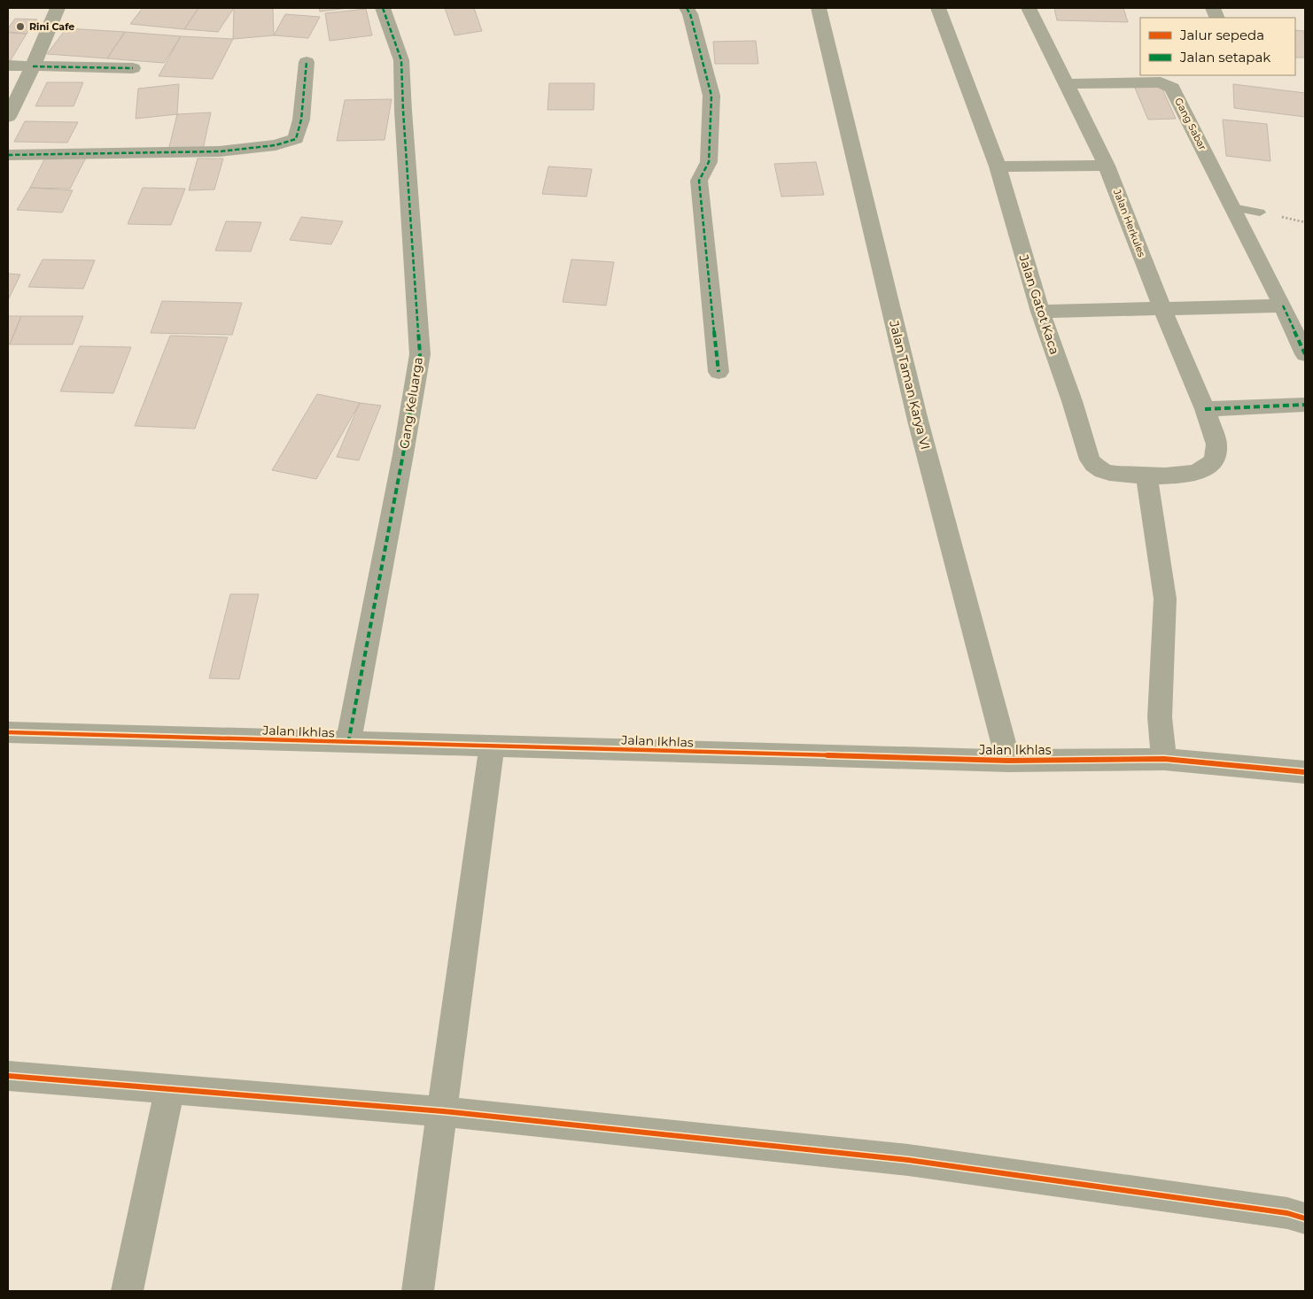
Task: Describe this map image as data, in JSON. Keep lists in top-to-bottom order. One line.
{"streets":{"street":["Gang Sabar","Jalan Herkules","Jalan Gatot Kaca","Jalan Taman Karya VI","Gang Keluarga","Jalan Ikhlas"]},"crossings":[["Gang Sabar","Jalan Herkules"],["Jalan Herkules","Jalan Gatot Kaca"],["Jalan Taman Karya VI","Jalan Ikhlas"],["Gang Keluarga","Jalan Ikhlas"]],"places":["Rini Cafe"],"legend":["Jalur sepeda","Jalan setapak"]}
